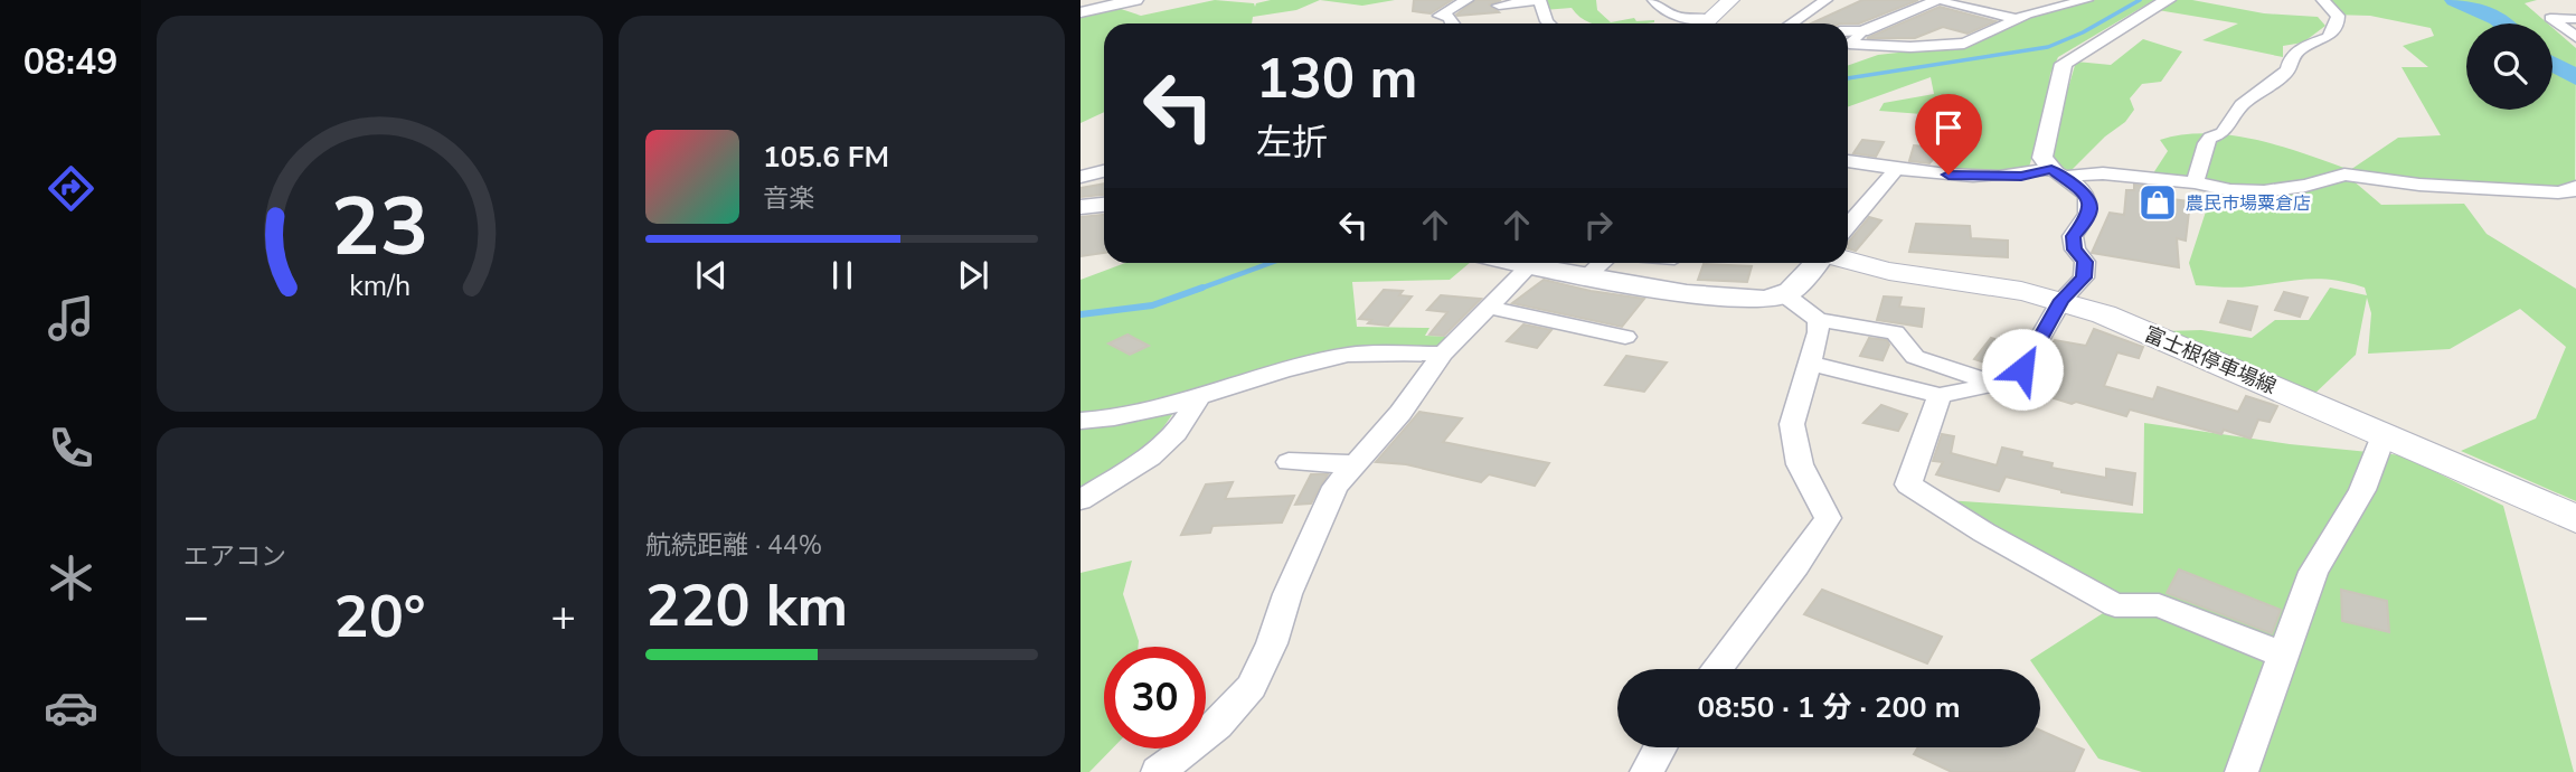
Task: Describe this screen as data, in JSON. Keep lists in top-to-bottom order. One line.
{"streets":{"main road":["富士根停車場線"]},"places":{"shop":["農民市場粟倉店"]},"page":{"tabs":"08:49","turn":["130 m","左折"],"song":["105.6 FM","音楽"],"tile":["エアコン",["航続距離 · 44%","220 km"]],"heat":["−","20°","+"],"limit":"30","trip":"08:50 · 1 分 · 200 m","gauge":["23","km/h"]}}
